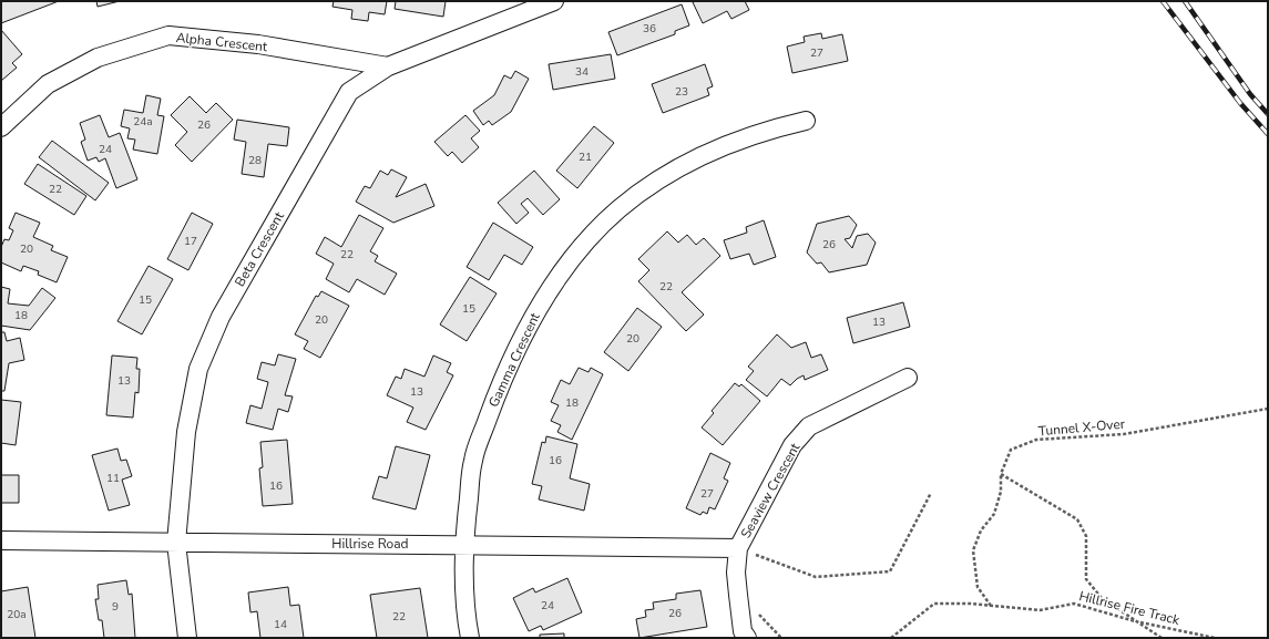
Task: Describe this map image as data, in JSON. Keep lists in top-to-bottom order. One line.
{"streets":{"street":["Alpha Crescent","Beta Crescent","Gamma Crescent","Seaview Crescent","Hillrise Road"],"path":["Tunnel X-Over","Hillrise Fire Track"]},"crossings":[["Alpha Crescent","Beta Crescent"],["Beta Crescent","Hillrise Road"],["Gamma Crescent","Hillrise Road"],["Seaview Crescent","Hillrise Road"]],"house_numbers":["36","27","34","23","24a","26","24","21","28","22","17","26","20","22","22","15","15","18","20","13","20","13","13","18","16","11","16","27","24","9","26","20a","22","14"]}
